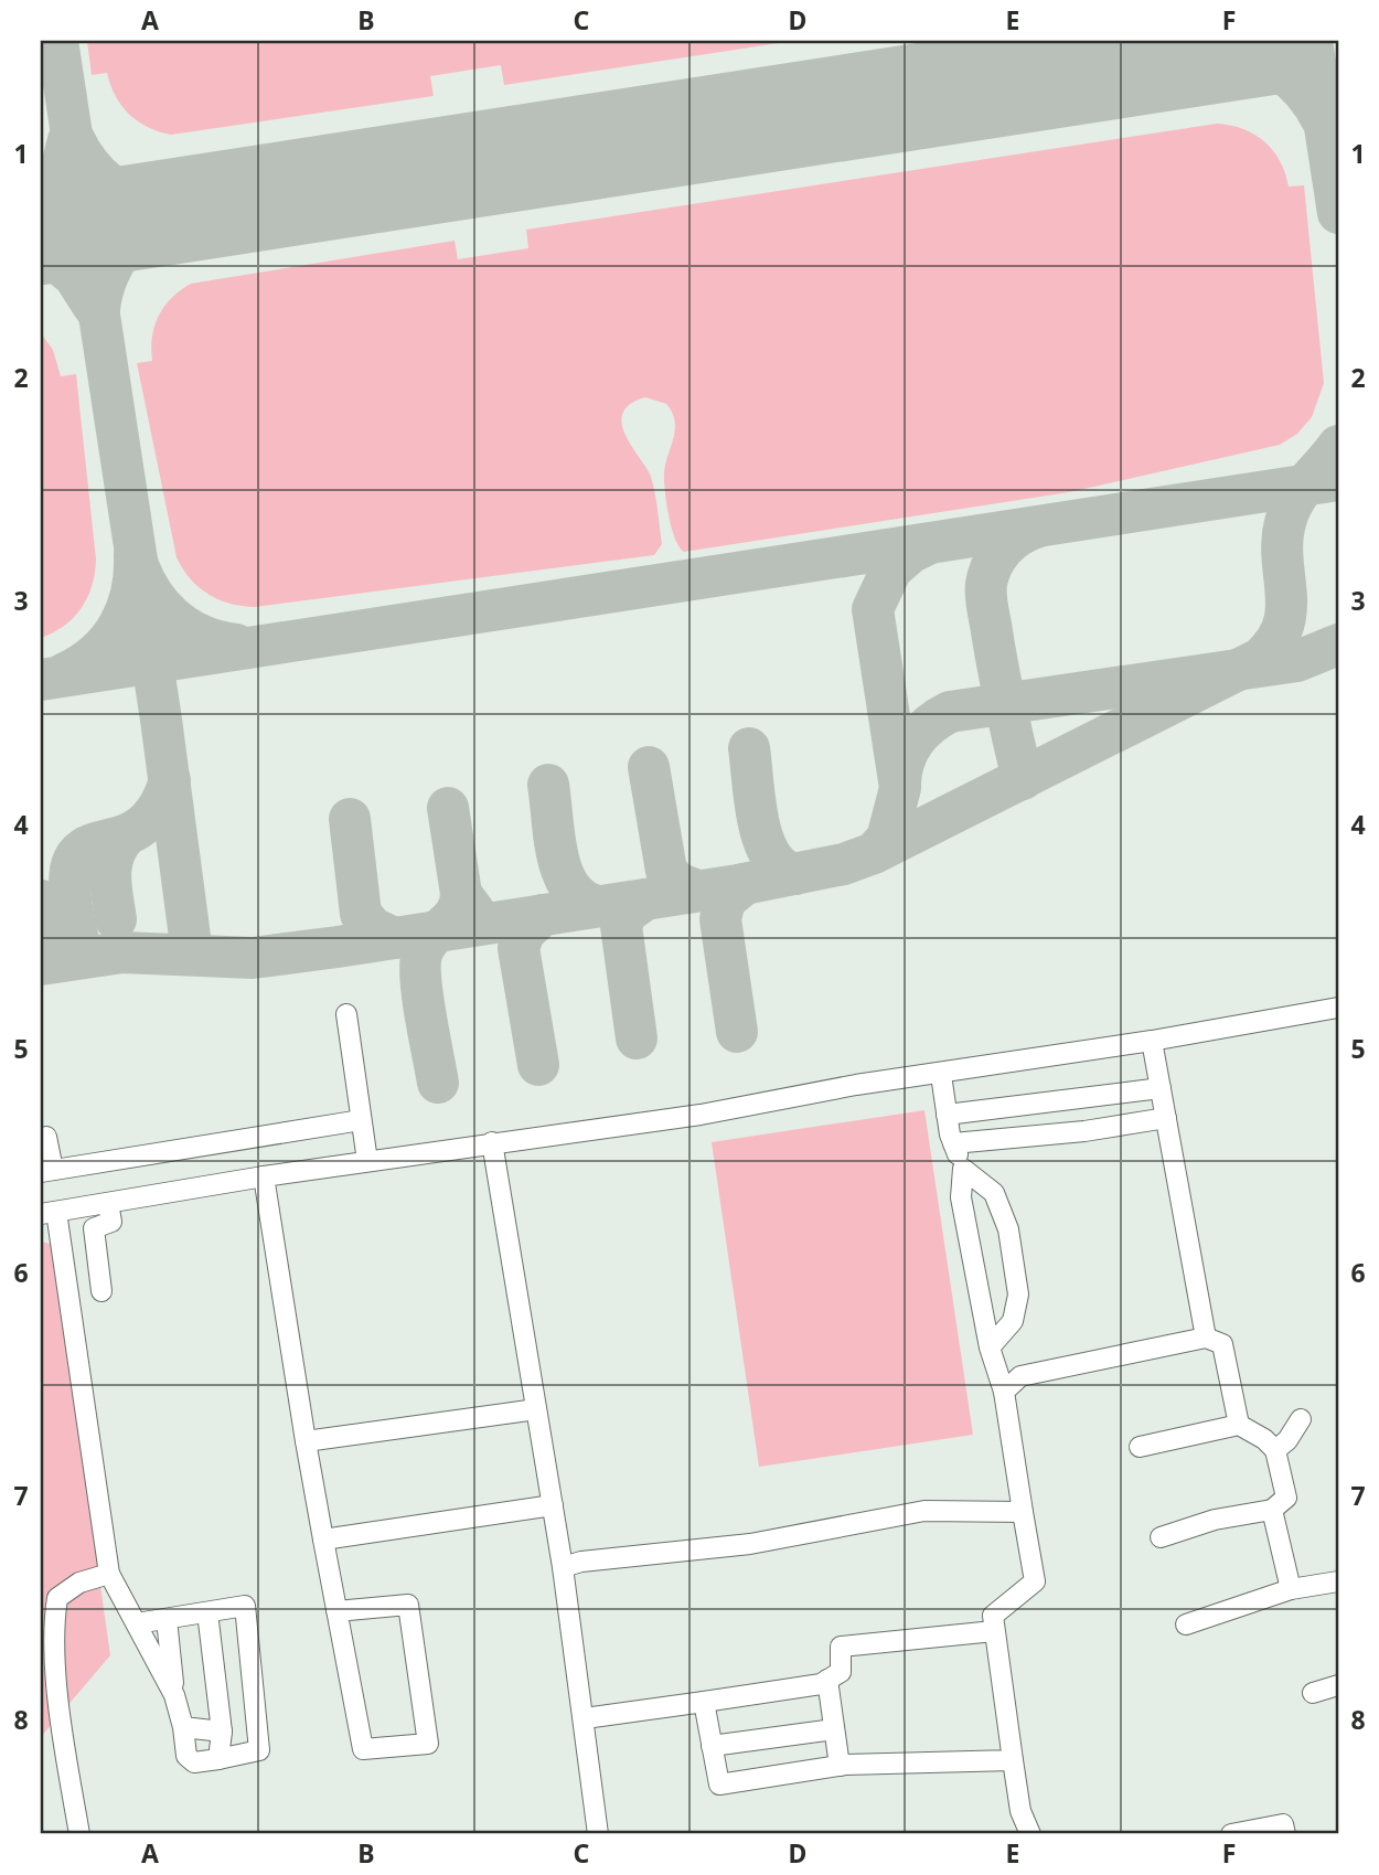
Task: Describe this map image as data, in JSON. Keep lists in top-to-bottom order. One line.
{"grid":{"columns":["A","B","C","D","E","F"],"rows":["1","2","3","4","5","6","7","8"]}}
